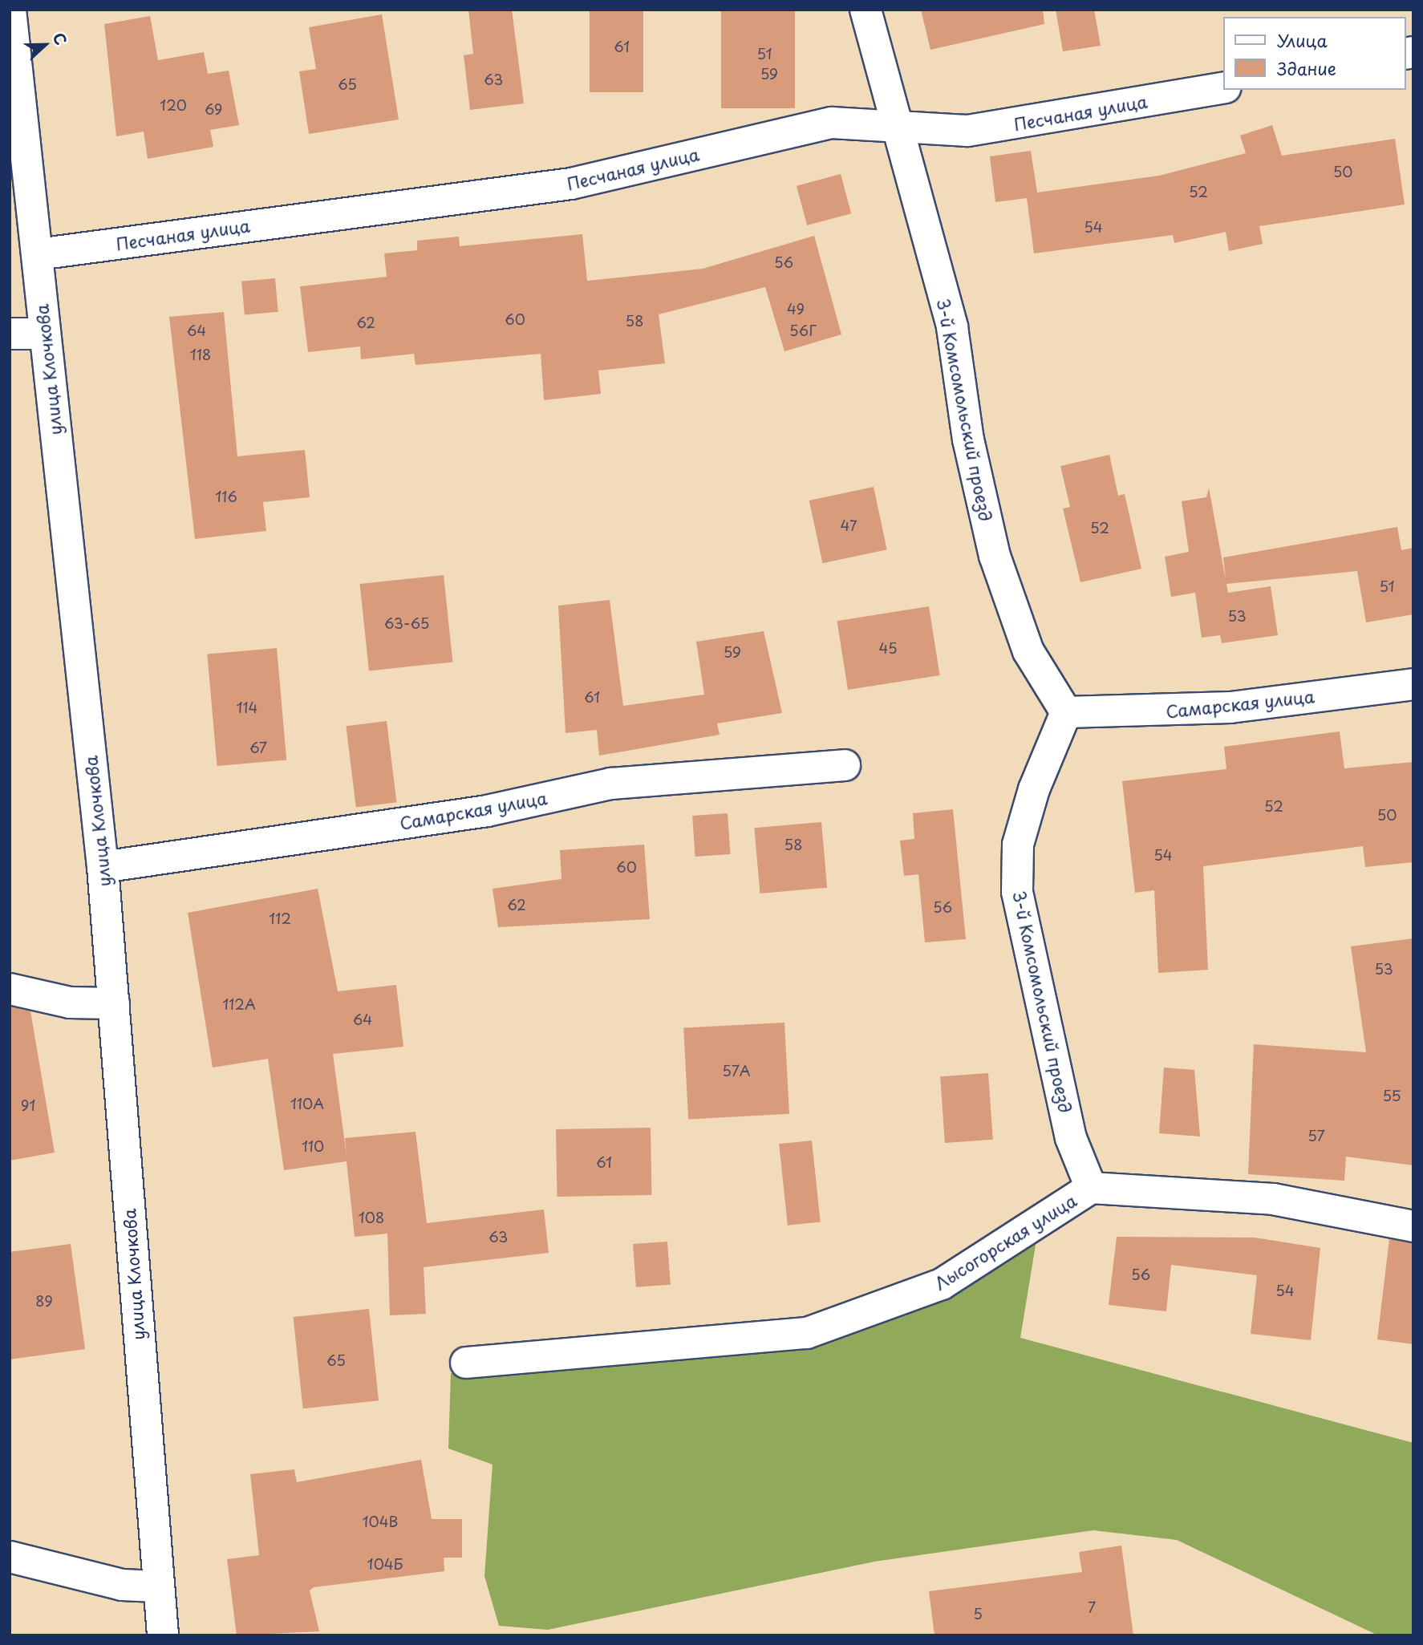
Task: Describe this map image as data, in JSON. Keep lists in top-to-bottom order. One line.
{"streets":{"street":["Песчаная улица","улица Клочкова","3-й Комсомольский проезд","Самарская улица","Лысогорская улица"]},"crossings":[["Песчаная улица","улица Клочкова"],["Песчаная улица","3-й Комсомольский проезд"],["улица Клочкова","Самарская улица"],["3-й Комсомольский проезд","Самарская улица"],["3-й Комсомольский проезд","Лысогорская улица"]],"house_numbers":["61","51","59","63","65","120","69","50","52","54","56","49","60","58","62","64","56Г","118","116","47","52","51","53","63-65","45","59","61","114","67","52","50","58","54","60","62","56","112","53","112А","64","57А","55","110А","91","57","110","61","108","63","56","54","89","65","104В","104Б","7","5"],"legend":["Улица","Здание"],"north":"right"}
